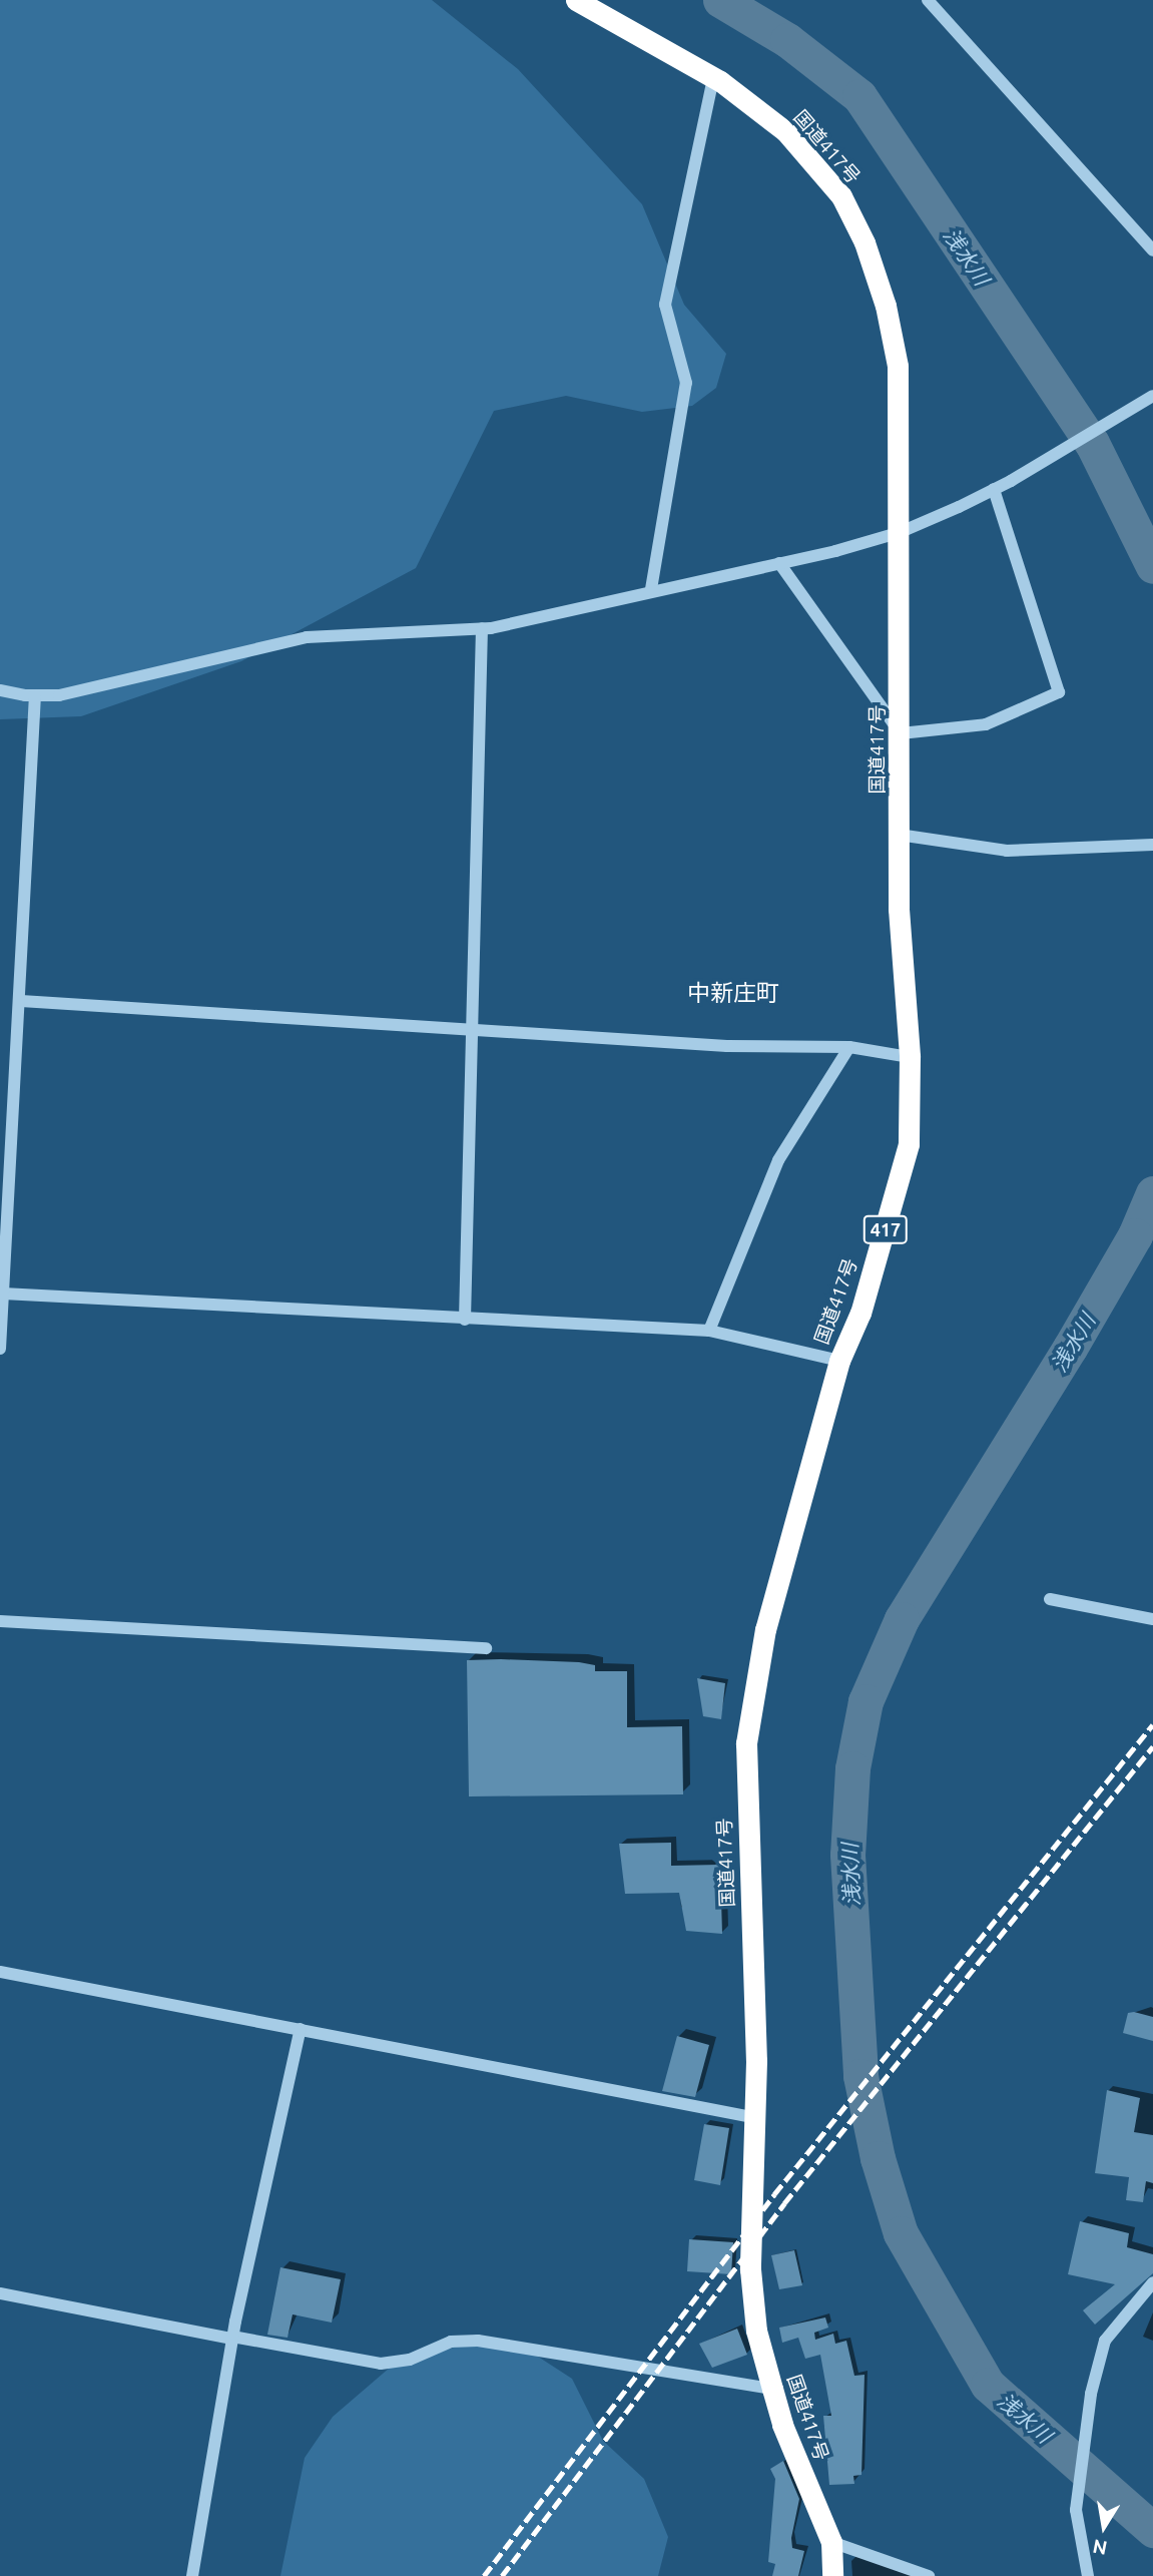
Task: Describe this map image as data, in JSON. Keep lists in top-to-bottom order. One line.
{"streets":{"highway":["国道417号","417"]},"districts":["中新庄町"],"water":["浅水川"],"north":"bottom"}
